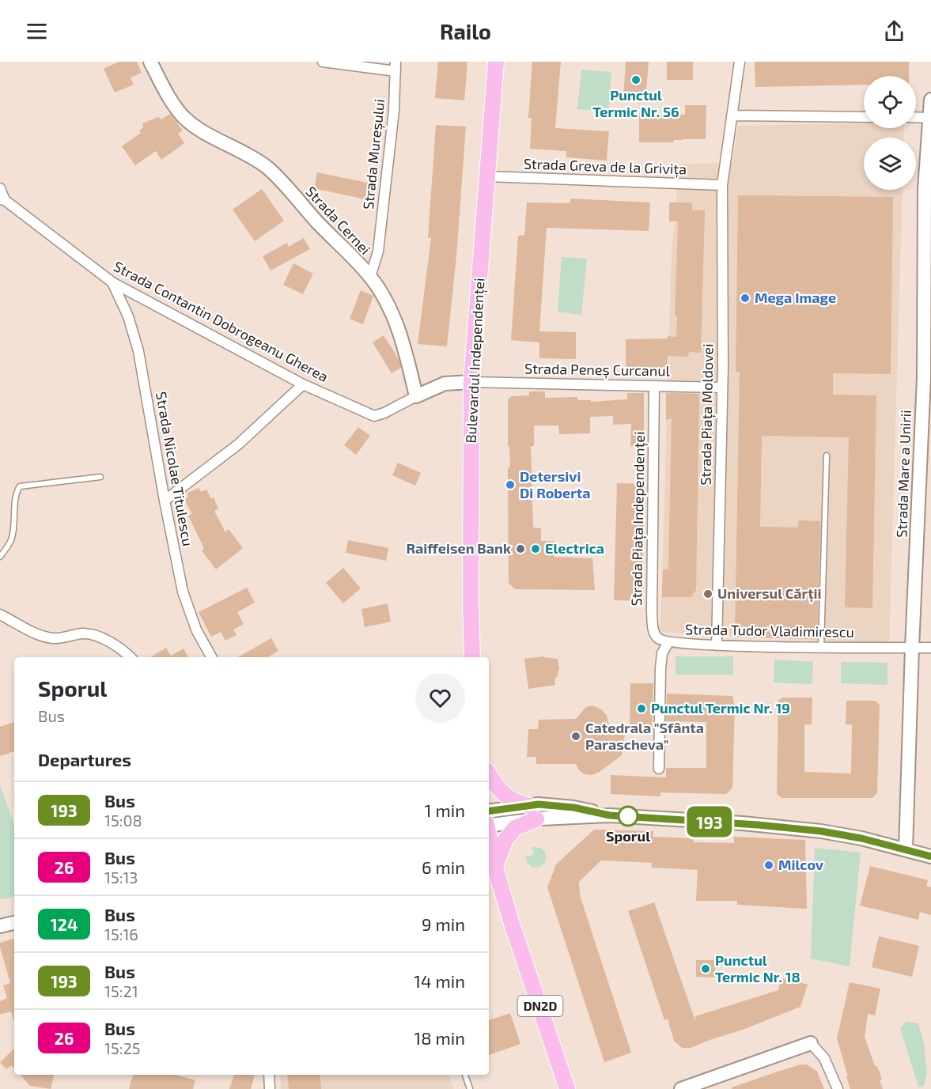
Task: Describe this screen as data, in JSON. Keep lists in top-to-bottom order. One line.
{"streets":{"main road":["Strada Cernei","Bulevardul Independenței","Strada Mare a Unirii","DN2D"],"street":["Strada Mureșului","Strada Greva de la Grivița","Strada Contantin Dobrogeanu Gherea","Strada Peneș Curcanul","Strada Piața Moldovei","Strada Nicolae Titulescu","Strada Piața Independenței","Strada Tudor Vladimirescu"]},"crossings":[["Strada Mureșului","Strada Cernei"],["Strada Greva de la Grivița","Bulevardul Independenței"],["Strada Greva de la Grivița","Strada Piața Moldovei"],["Strada Cernei","Strada Contantin Dobrogeanu Gherea"],["Strada Contantin Dobrogeanu Gherea","Strada Nicolae Titulescu"],["Bulevardul Independenței","Strada Peneș Curcanul"],["Strada Peneș Curcanul","Strada Piața Moldovei"],["Strada Peneș Curcanul","Strada Piața Independenței"],["Strada Piața Moldovei","Strada Tudor Vladimirescu"],["Strada Mare a Unirii","Strada Tudor Vladimirescu"],["Strada Piața Independenței","Strada Tudor Vladimirescu"]],"places":["Punctul Termic Nr. 56","Mega Image","Detersivi Di Roberta","Raiffeisen Bank","Electrica","Universul Cărții","Punctul Termic Nr. 19","Catedrala \"Sfânta Parascheva\"","Sporul","Milcov","Punctul Termic Nr. 18"],"lines":["bus line 193"],"page":{"header":"Railo","on_map":"193","heading":[["Sporul","Bus"],"Departures"],"list":[{"mark":"193","name":"Bus","note":"15:08","value":"1 min"},{"mark":"26","name":"Bus","note":"15:13","value":"6 min"},{"mark":"124","name":"Bus","note":"15:16","value":"9 min"},{"mark":"193","name":"Bus","note":"15:21","value":"14 min"},{"mark":"26","name":"Bus","note":"15:25","value":"18 min"}]}}
